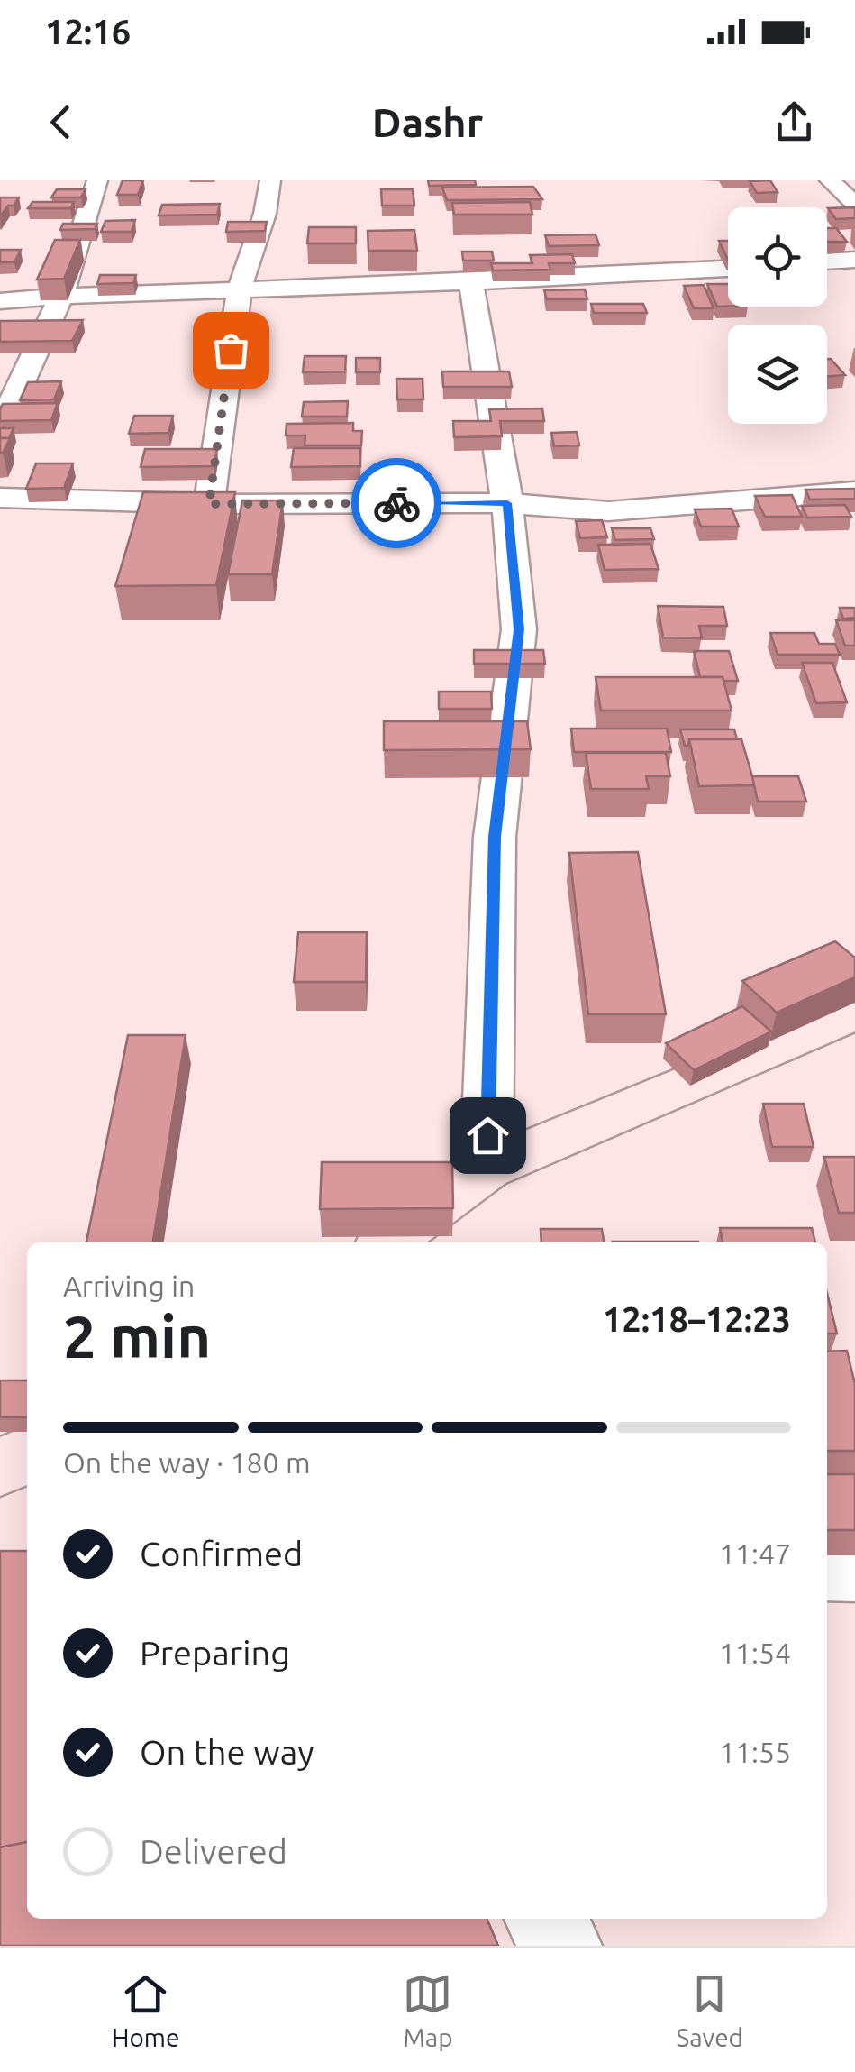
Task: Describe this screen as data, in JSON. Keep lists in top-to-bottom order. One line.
{"page":{"status":"12:16","header":"Dashr","heading":["2 min","Arriving in","12:18–12:23"],"bar":"On the way · 180 m","list":[["Confirmed","11:47"],["Preparing","11:54"],["On the way","11:55"],"Delivered"],"tabs":["Home","Map","Saved"]}}
